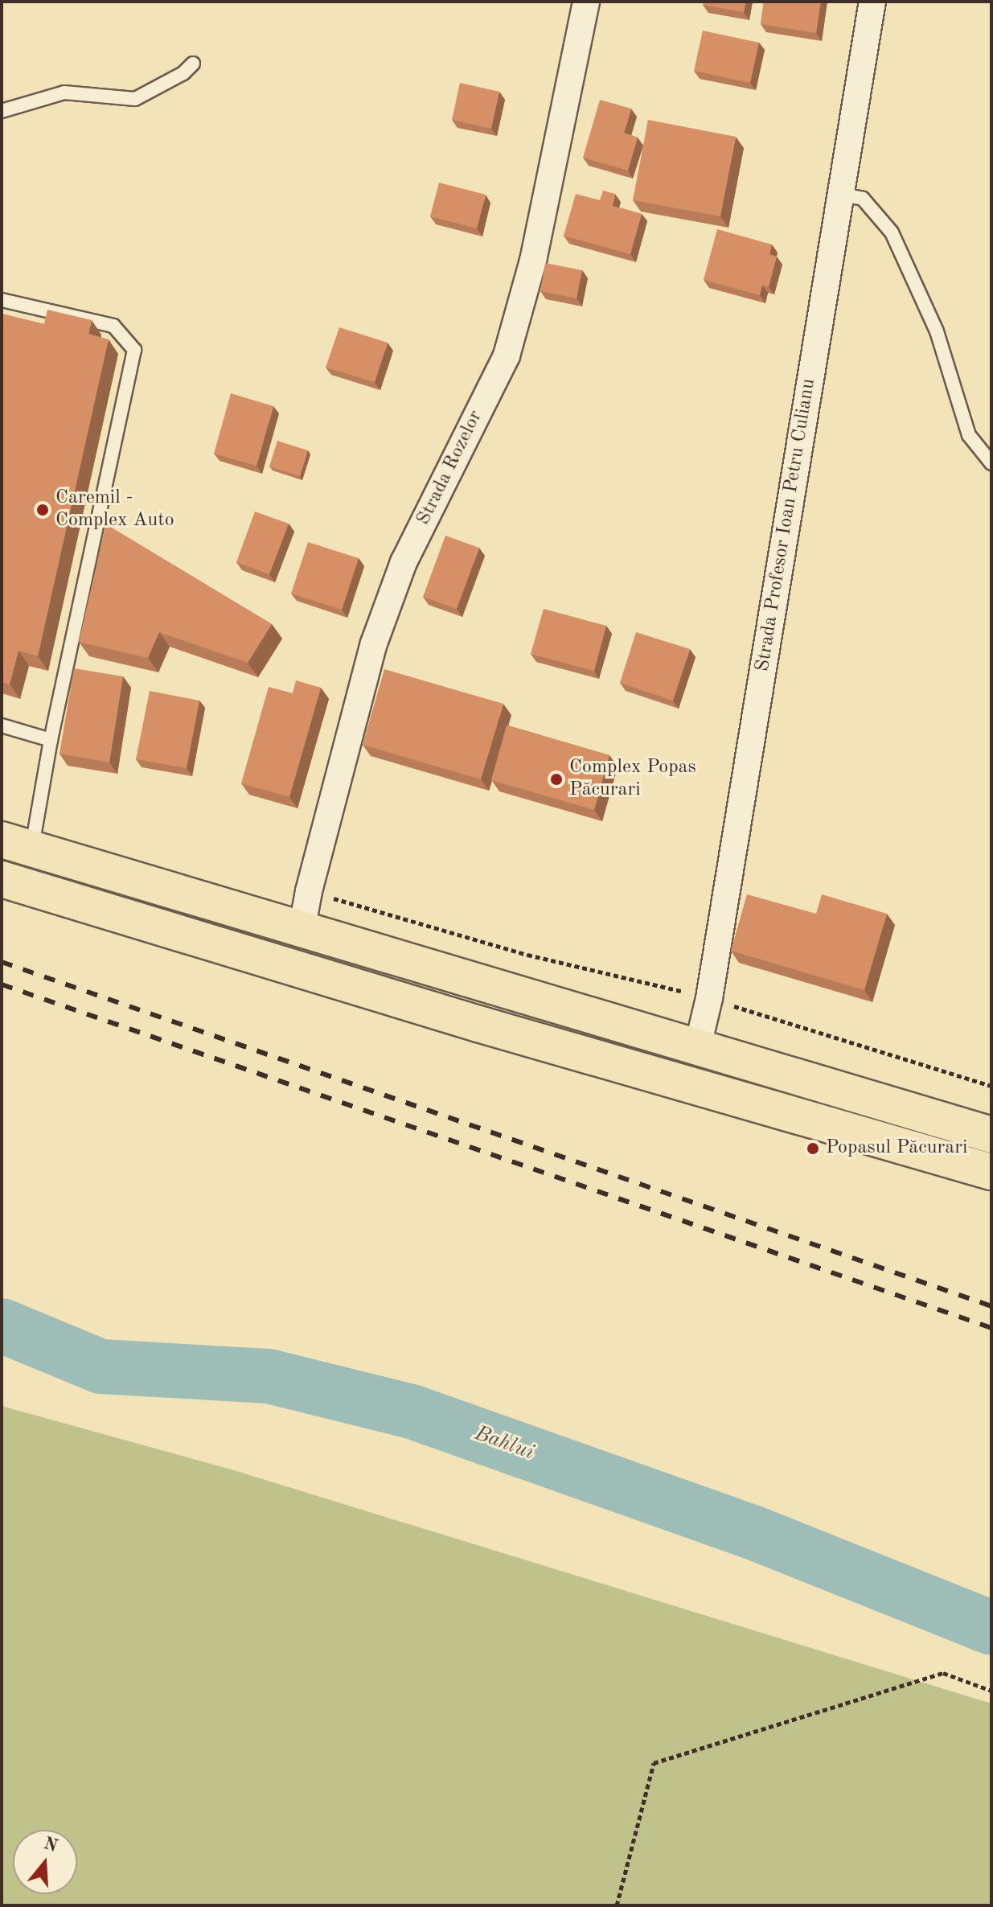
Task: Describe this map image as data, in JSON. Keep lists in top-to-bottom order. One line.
{"streets":{"street":["Strada Rozelor","Strada Profesor Ioan Petru Culianu"]},"water":["Bahlui"],"places":["Caremil - Complex Auto","Complex Popas Păcurari","Popasul Păcurari"],"north":"top"}
